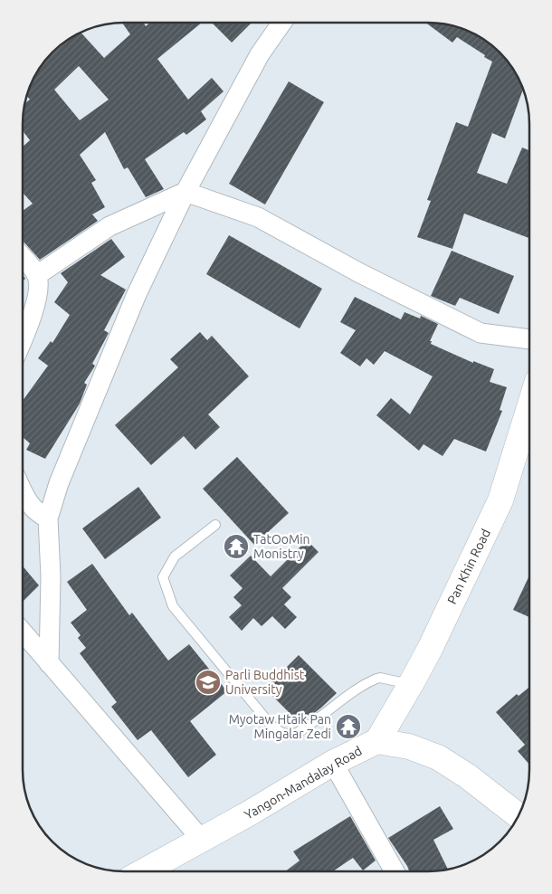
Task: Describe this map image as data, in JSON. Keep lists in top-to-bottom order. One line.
{"streets":{"main road":["Pan Khin Road","Yangon-Mandalay Road"]},"crossings":[["Pan Khin Road","Yangon-Mandalay Road"]],"places":{"temple":["TatOoMin Monistry","Myotaw Htaik Pan Mingalar Zedi"],"school or university":["Parli Buddhist University"]}}
